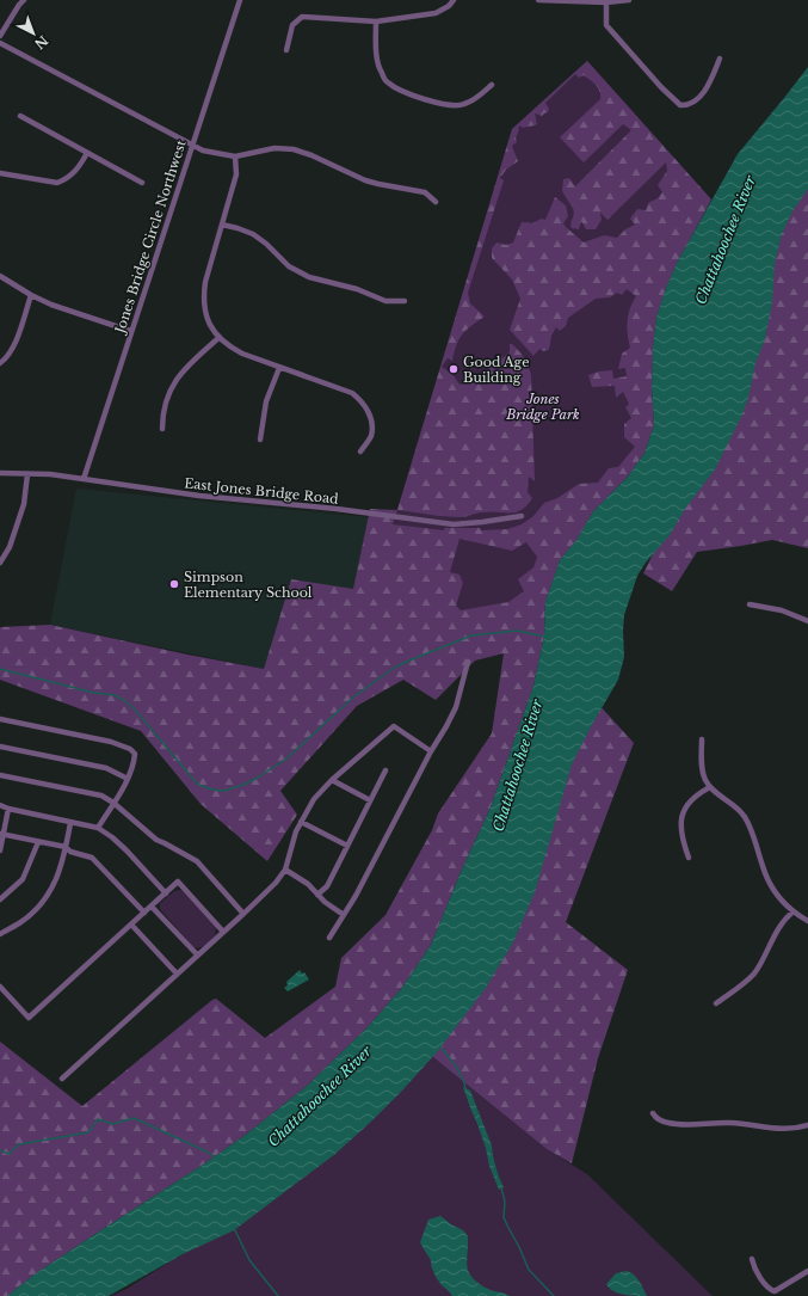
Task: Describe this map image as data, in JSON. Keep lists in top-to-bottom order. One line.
{"streets":{"street":["Jones Bridge Circle Northwest","East Jones Bridge Road"]},"crossings":[["Jones Bridge Circle Northwest","East Jones Bridge Road"]],"water":["Chattahoochee River"],"parks":["Jones Bridge Park"],"places":["Good Age Building","Simpson Elementary School"],"north":"bottom right"}
